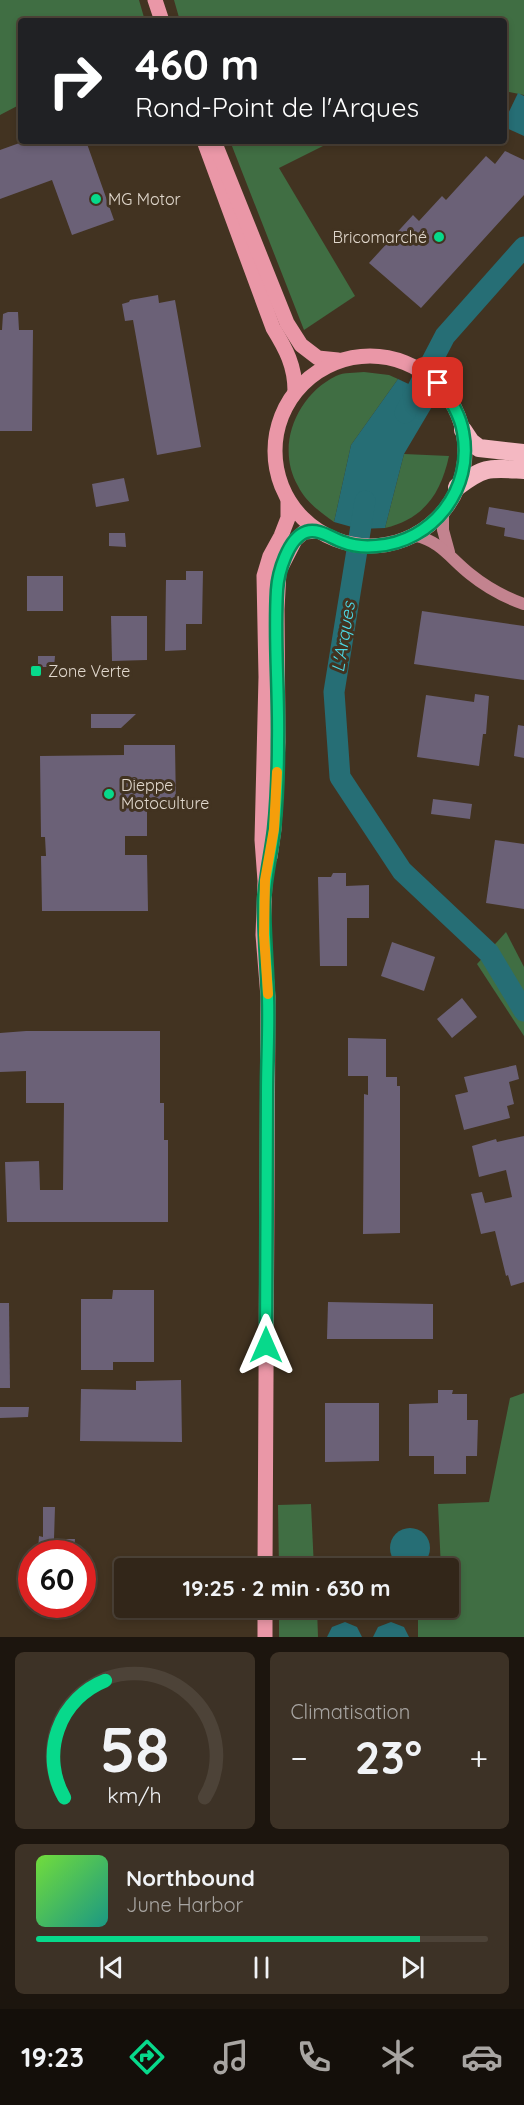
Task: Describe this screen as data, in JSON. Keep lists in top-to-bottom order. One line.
{"water":["L'Arques"],"places":{"other":["MG Motor","Bricomarché","Dieppe Motoculture"],"transit":["Zone Verte"]},"page":{"turn":["460 m","Rond-Point de l'Arques"],"limit":"60","trip":"19:25 · 2 min · 630 m","tile":"Climatisation","heat":["−","23°","+"],"song":["Northbound","June Harbor"],"tabs":"19:23","gauge":["58","km/h"]}}
